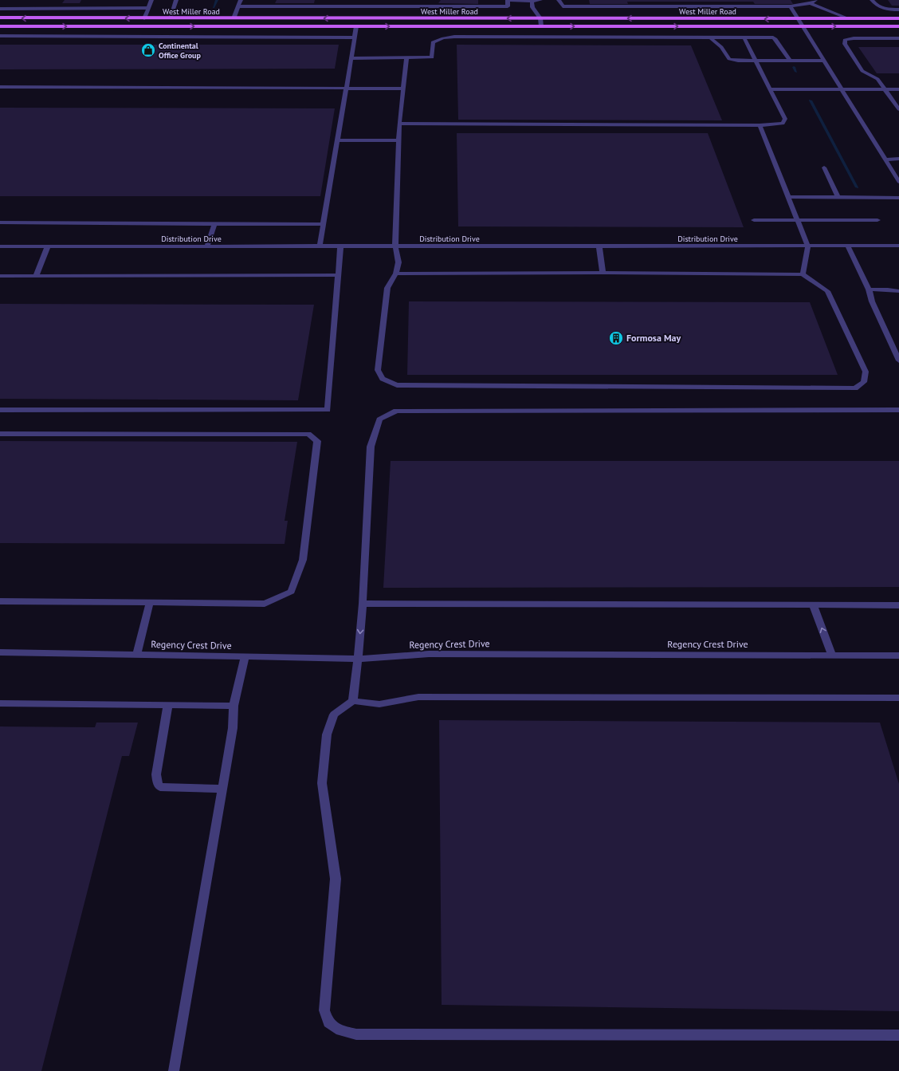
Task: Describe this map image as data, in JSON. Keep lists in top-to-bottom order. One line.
{"streets":{"main road":["West Miller Road"],"street":["Distribution Drive","Regency Crest Drive"]},"places":{"shop":["Continental Office Group"],"building":["Formosa May"]}}
